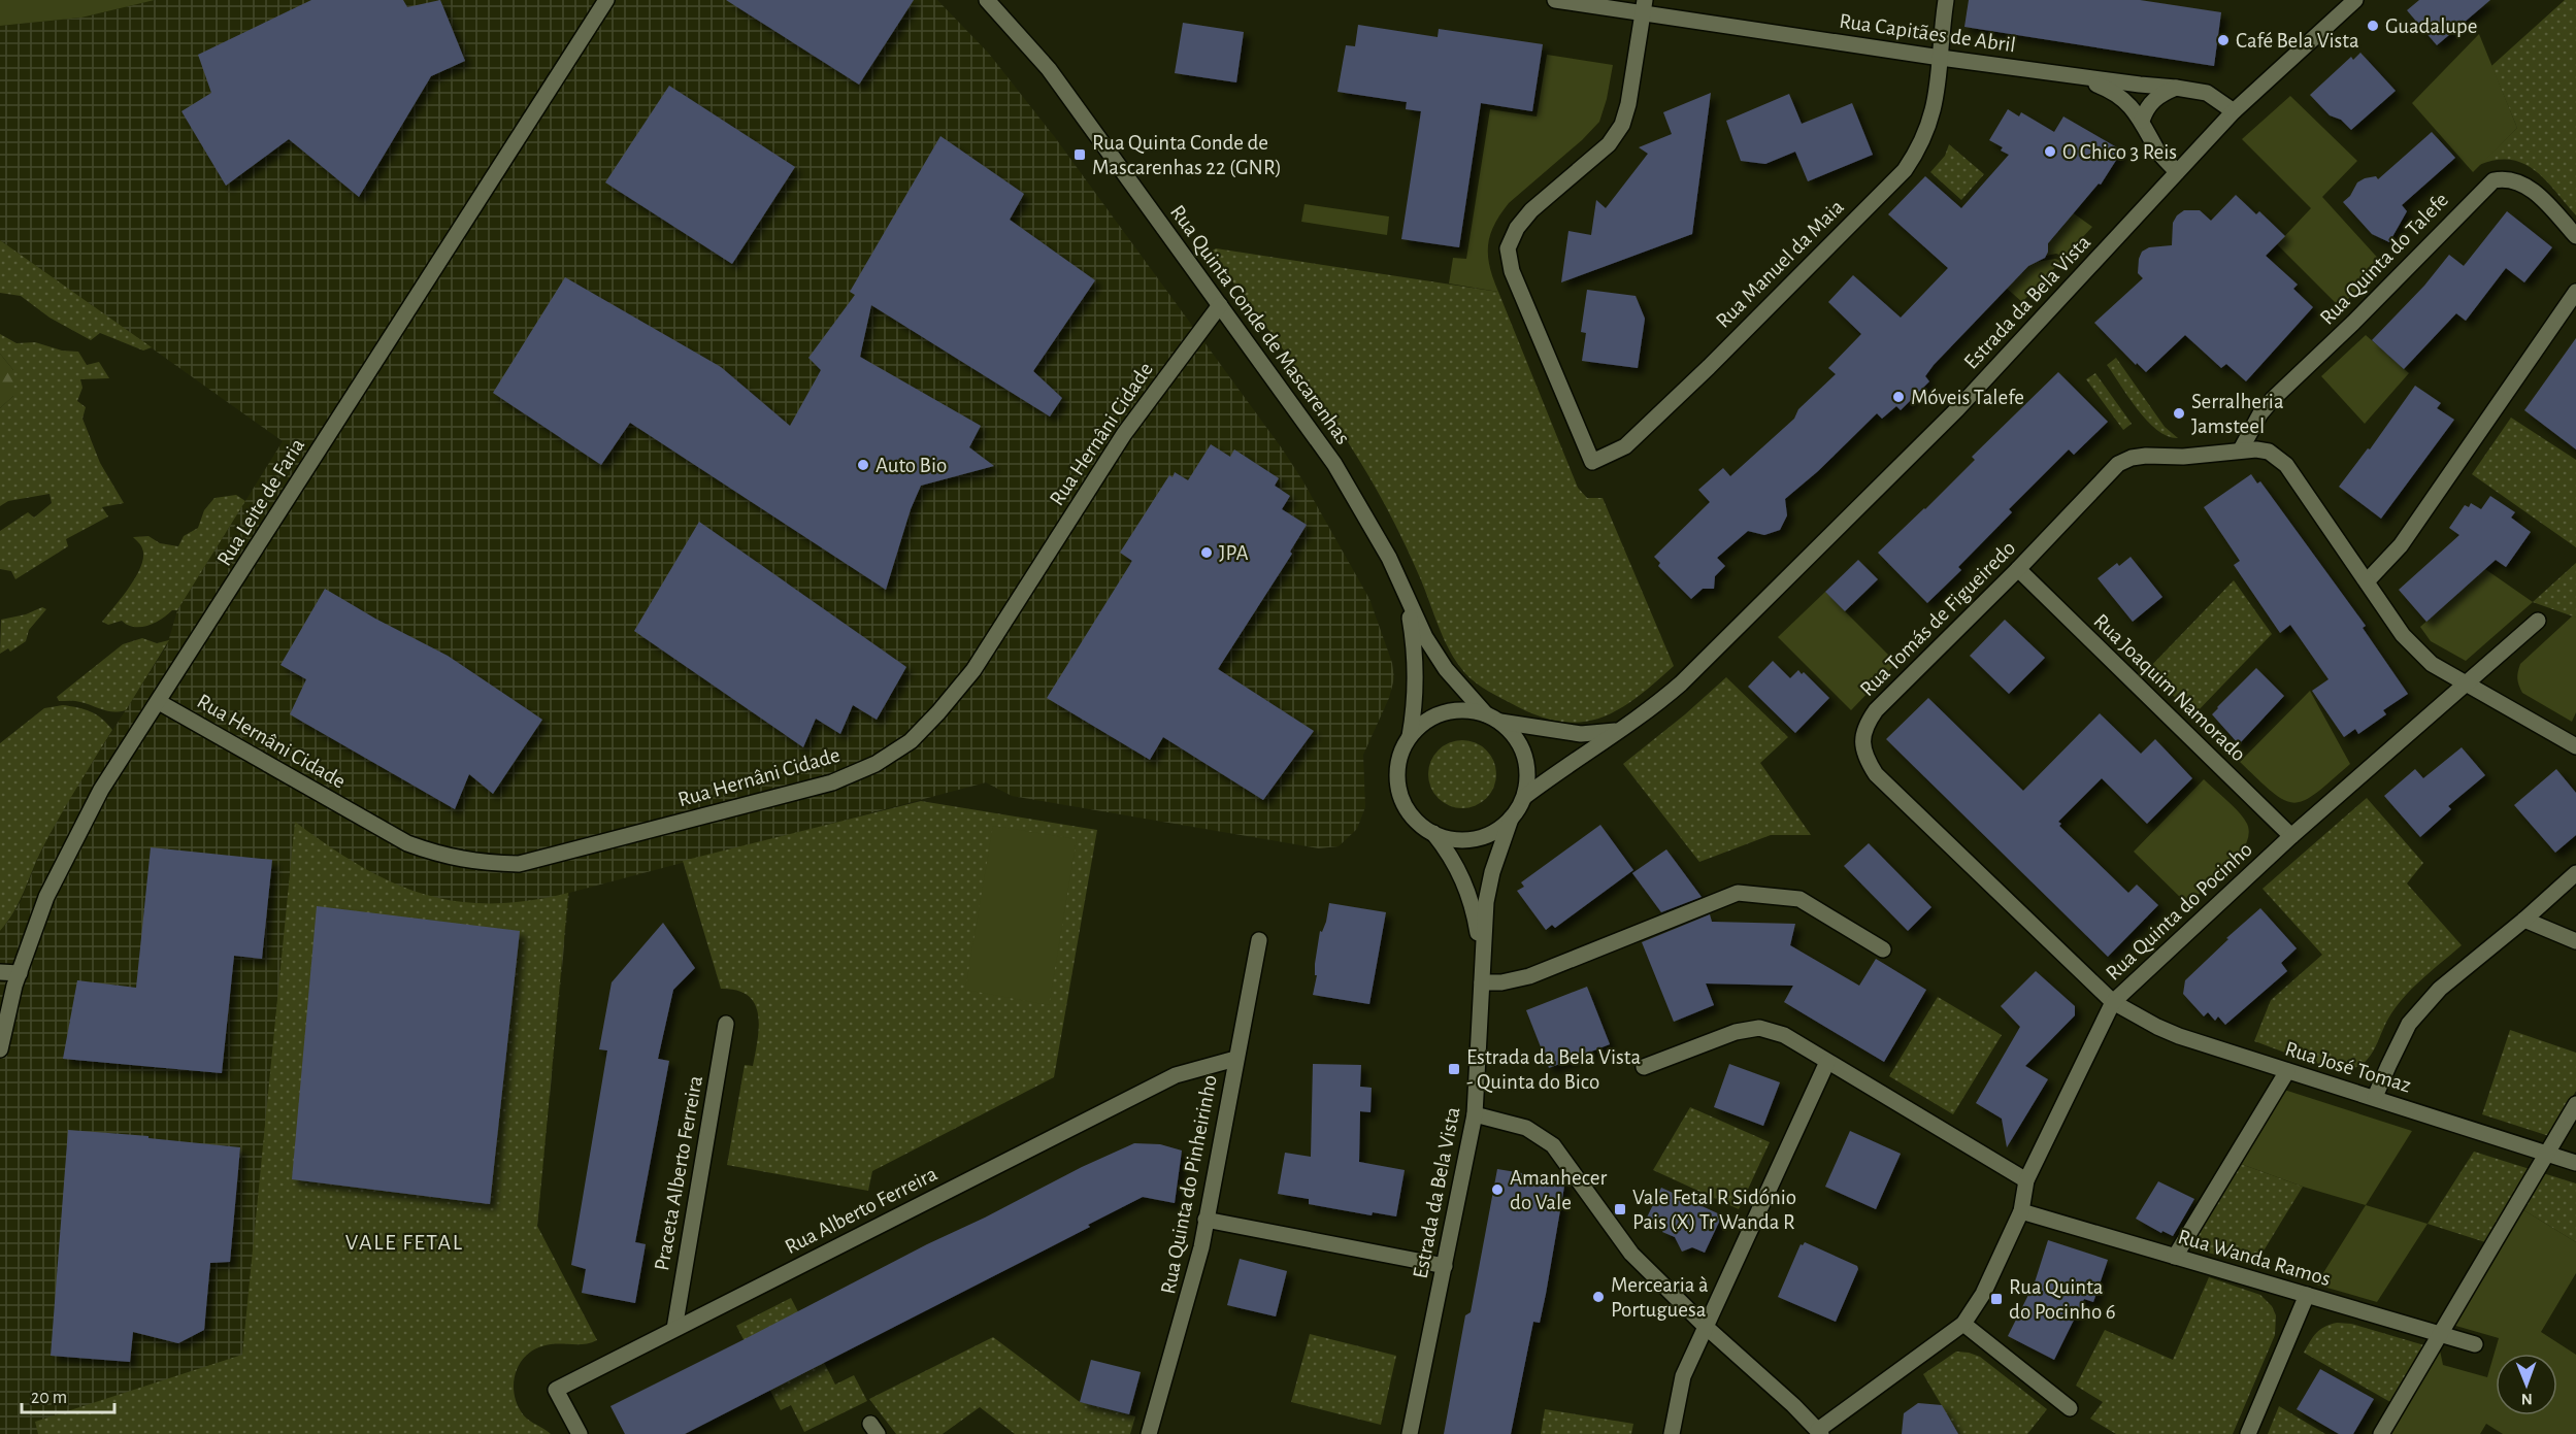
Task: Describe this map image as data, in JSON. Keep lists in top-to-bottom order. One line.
{"streets":{"street":["Rua Capitães de Abril","Rua Quinta do Talefe","Rua Manuel da Maia","Estrada da Bela Vista","Rua Quinta Conde de Mascarenhas","Rua Hernâni Cidade","Rua Leite de Faria","Rua Tomás de Figueiredo","Rua Joaquim Namorado","Rua Quinta do Pocinho","Rua José Tomaz","Praceta Alberto Ferreira","Rua Quinta do Pinheirinho","Rua Alberto Ferreira","Rua Wanda Ramos"]},"crossings":[["Rua Capitães de Abril","Rua Manuel da Maia"],["Rua Capitães de Abril","Estrada da Bela Vista"],["Rua Quinta do Talefe","Rua Tomás de Figueiredo"],["Estrada da Bela Vista","Rua Quinta Conde de Mascarenhas"],["Rua Quinta Conde de Mascarenhas","Rua Hernâni Cidade"],["Rua Hernâni Cidade","Rua Leite de Faria"],["Rua Tomás de Figueiredo","Rua Joaquim Namorado"],["Rua Tomás de Figueiredo","Rua Quinta do Pocinho"],["Rua Tomás de Figueiredo","Rua José Tomaz"],["Rua Joaquim Namorado","Rua Quinta do Pocinho"],["Rua Quinta do Pocinho","Rua José Tomaz"],["Rua Quinta do Pocinho","Rua Wanda Ramos"],["Praceta Alberto Ferreira","Rua Alberto Ferreira"],["Rua Quinta do Pinheirinho","Rua Alberto Ferreira"]],"districts":["VALE FETAL"],"places":{"other":["Guadalupe","Café Bela Vista","O Chico 3 Reis","Móveis Talefe","Serralheria Jamsteel","Auto Bio","JPA","Amanhecer do Vale","Mercearia à Portuguesa"],"transit":["Rua Quinta Conde de Mascarenhas 22 (GNR)","Estrada da Bela Vista - Quinta do Bico","Vale Fetal R Sidónio Pais (X) Tr Wanda R","Rua Quinta do Pocinho 6"]},"scale_bar":"20 m","north":"bottom"}
